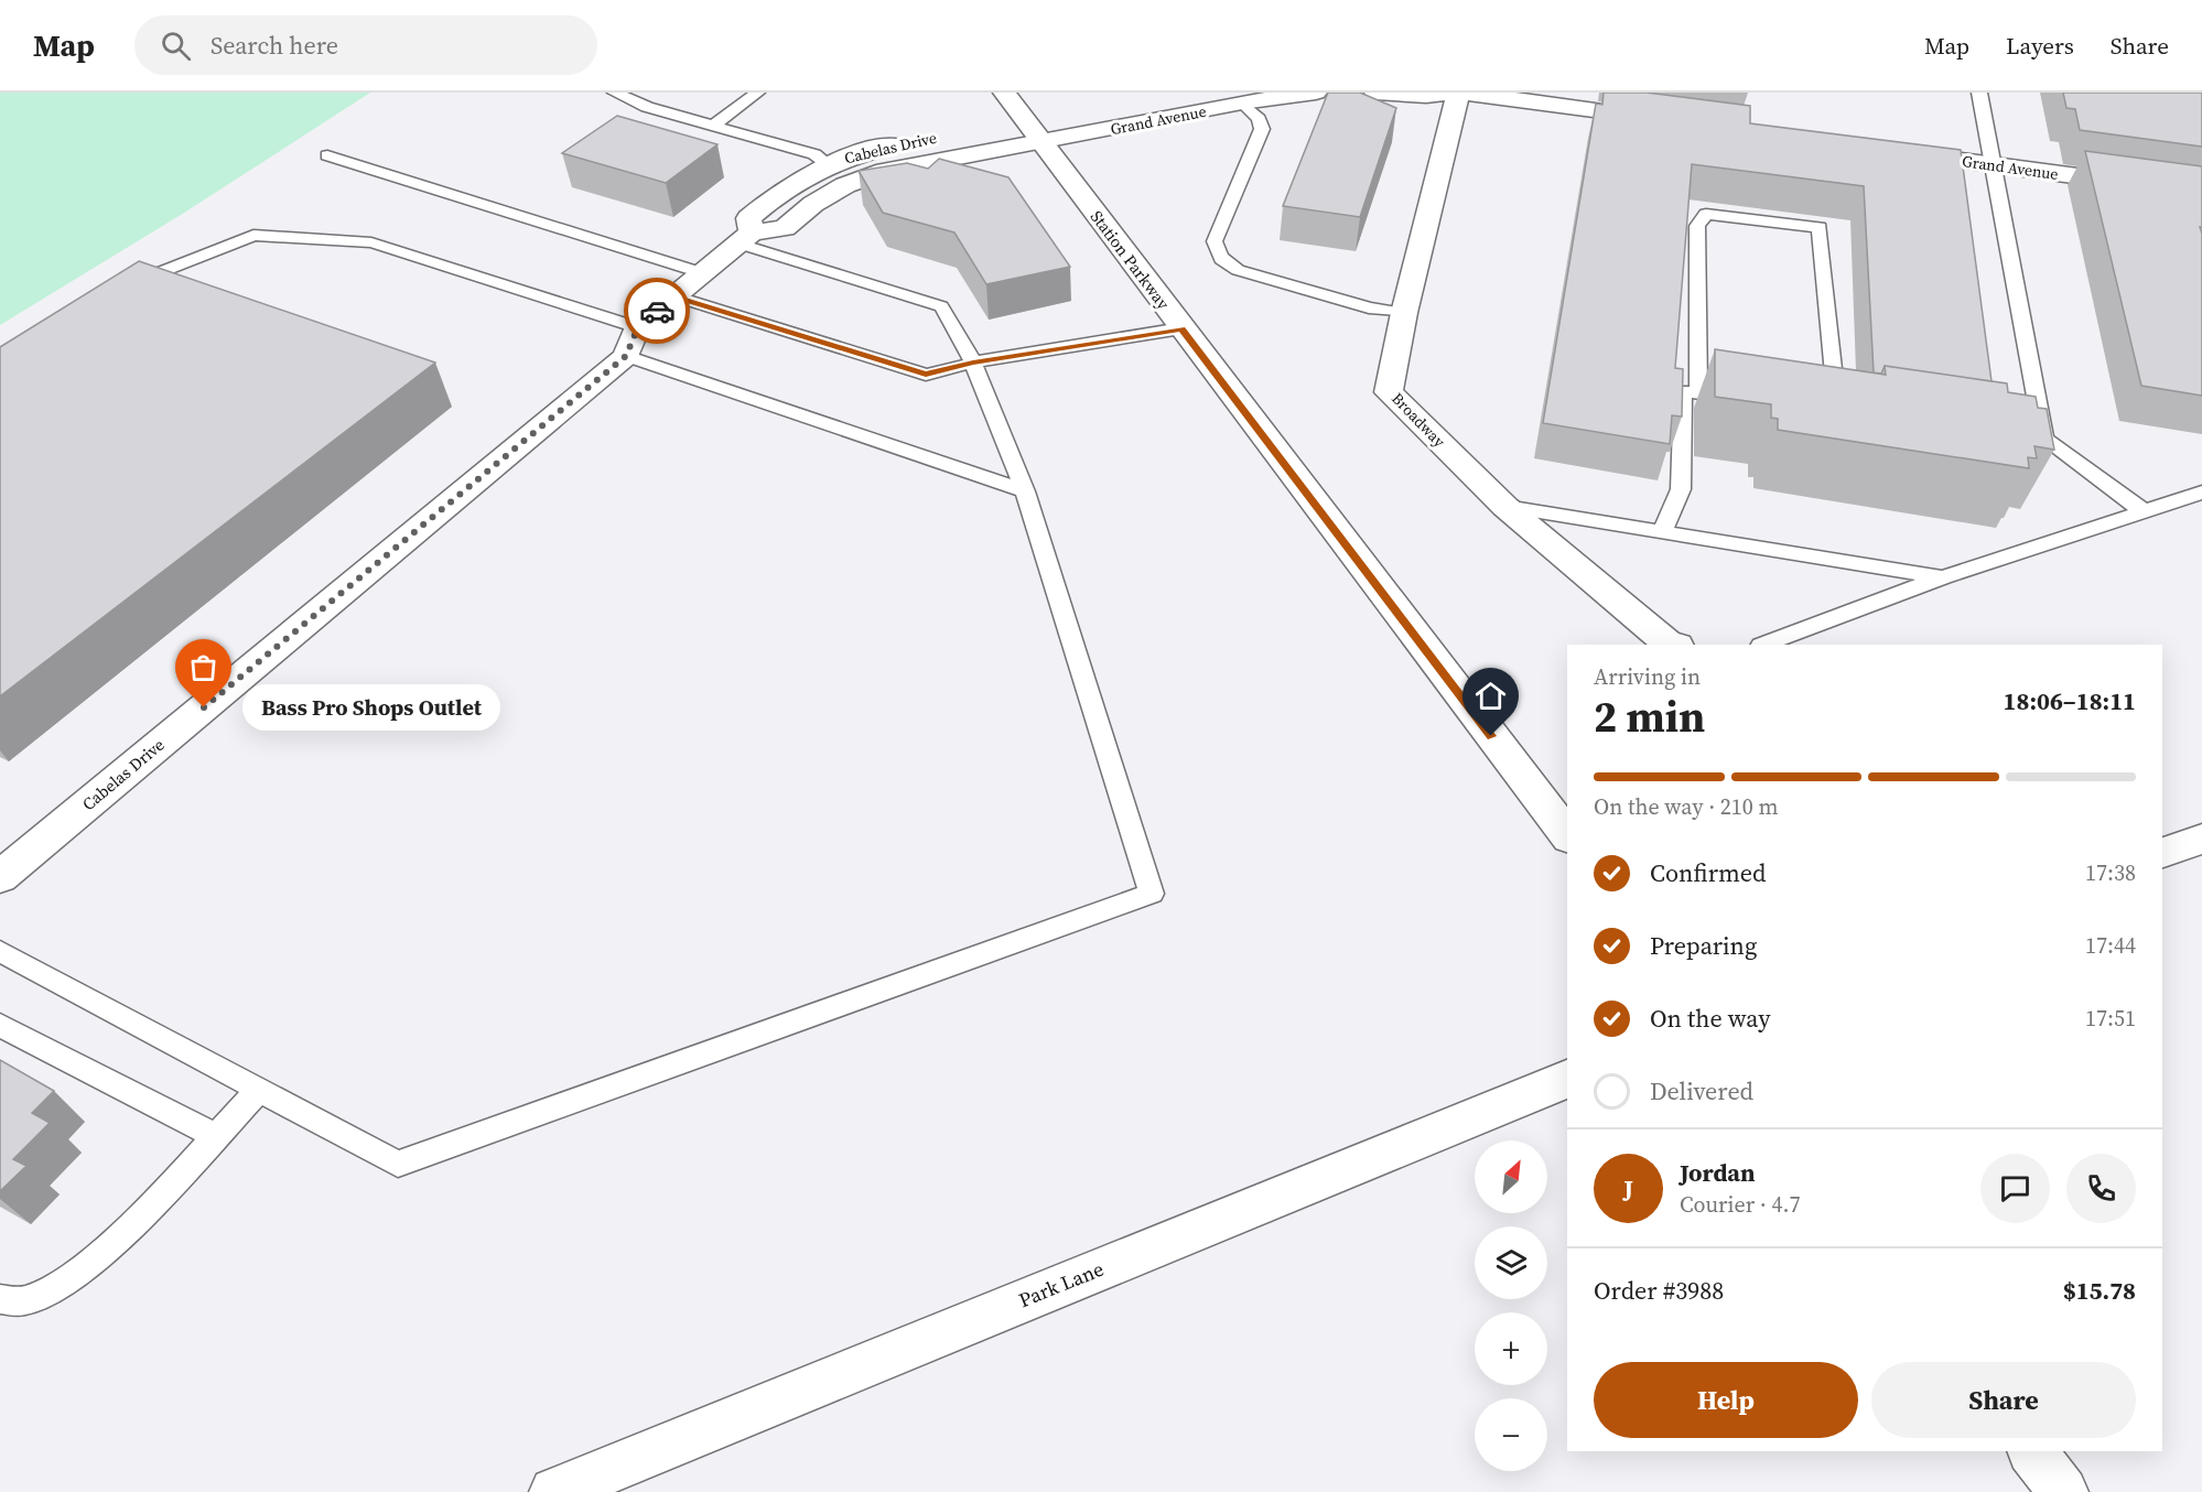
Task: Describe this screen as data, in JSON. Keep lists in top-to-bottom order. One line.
{"streets":{"street":["Grand Avenue","Cabelas Drive","Station Parkway","Broadway","Park Lane"]},"crossings":[["Grand Avenue","Cabelas Drive"],["Grand Avenue","Station Parkway"],["Cabelas Drive","Station Parkway"]],"places":["Bass Pro Shops Outlet"],"north":"top right","page":{"header":"Map","search":"Search here","nav":["Map","Layers","Share"],"heading":["2 min","Arriving in","18:06–18:11"],"panel":["Jordan","Courier · 4.7","Order #3988","$15.78"],"bubble":"Bass Pro Shops Outlet","bar":"On the way · 210 m","list":[["Confirmed","17:38"],["Preparing","17:44"],["On the way","17:51"],"Delivered"],"map_buttons":["+","−"],"round":"J","buttons":["Help","Share"]}}
